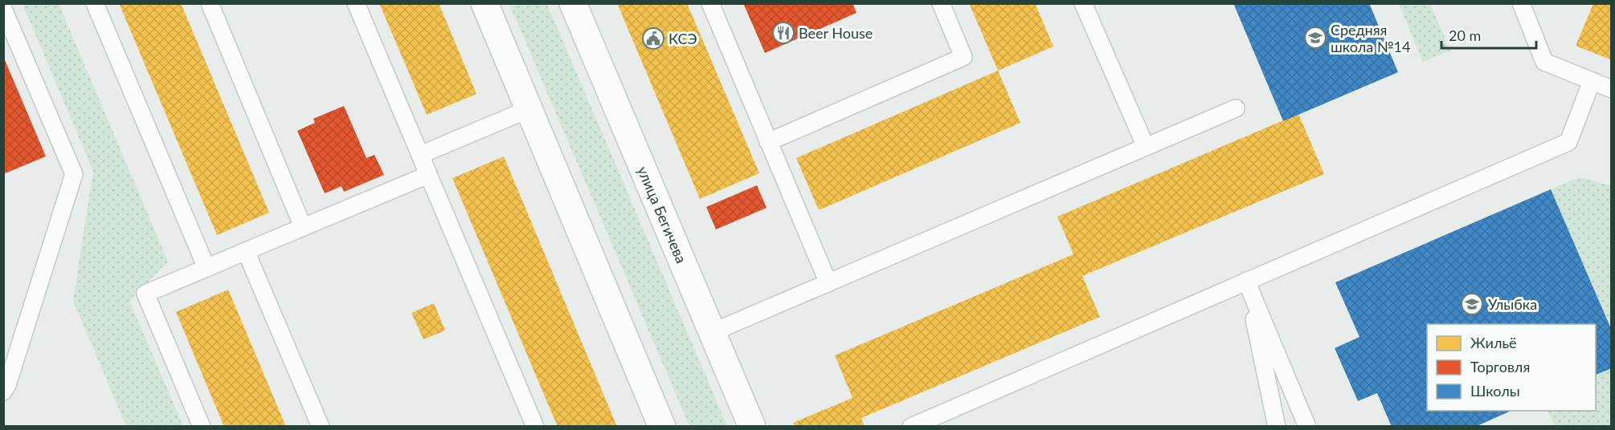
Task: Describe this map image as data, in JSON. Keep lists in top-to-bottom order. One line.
{"streets":{"street":["улица Бегичева"]},"places":{"restaurant":["Beer House"],"school or university":["Средняя школа №14","Улыбка"],"public building":["КСЭ"]},"legend":["Жильё","Торговля","Школы"],"scale_bar":"20 m"}
